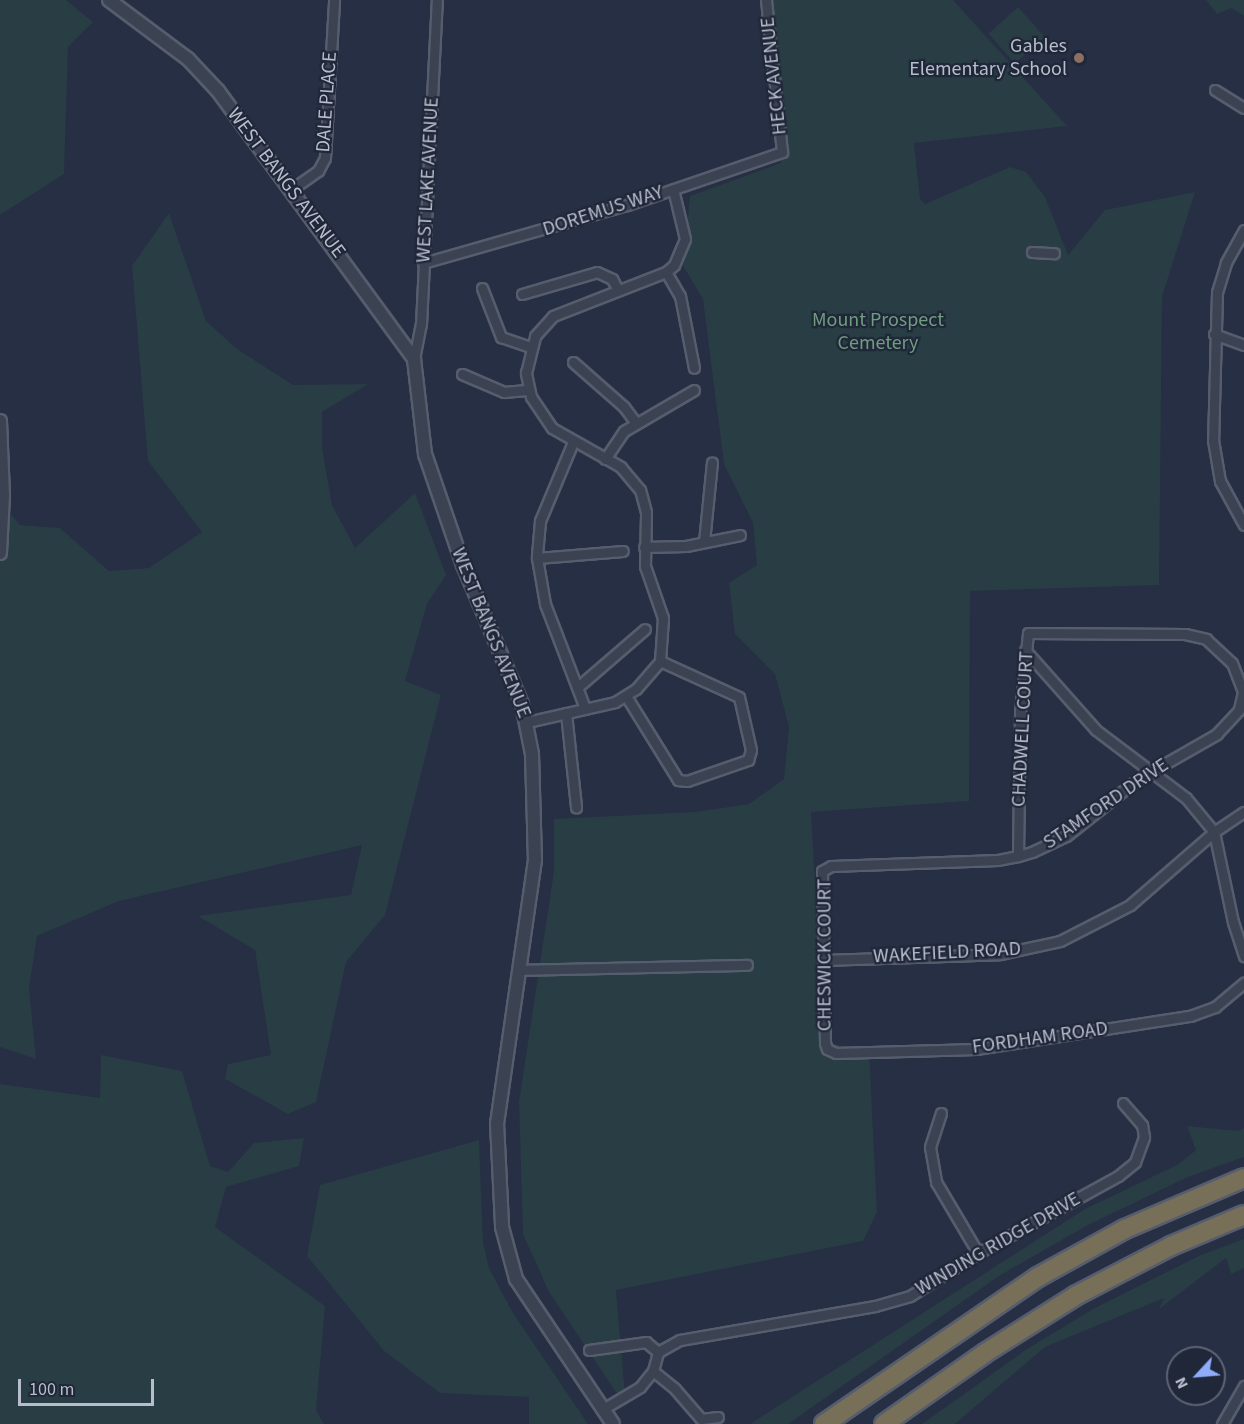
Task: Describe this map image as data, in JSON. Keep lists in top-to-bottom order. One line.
{"streets":{"street":["HECK AVENUE","DALE PLACE","WEST LAKE AVENUE","WEST BANGS AVENUE","DOREMUS WAY","CHADWELL COURT","STAMFORD DRIVE","WAKEFIELD ROAD","CHESWICK COURT","FORDHAM ROAD","WINDING RIDGE DRIVE"]},"crossings":[["HECK AVENUE","DOREMUS WAY"],["DALE PLACE","WEST BANGS AVENUE"],["WEST LAKE AVENUE","WEST BANGS AVENUE"],["WEST LAKE AVENUE","DOREMUS WAY"],["CHADWELL COURT","STAMFORD DRIVE"],["STAMFORD DRIVE","CHESWICK COURT"],["WAKEFIELD ROAD","CHESWICK COURT"],["CHESWICK COURT","FORDHAM ROAD"]],"parks":["Mount Prospect Cemetery"],"places":["Gables Elementary School"],"scale_bar":"100 m","north":"bottom left"}
